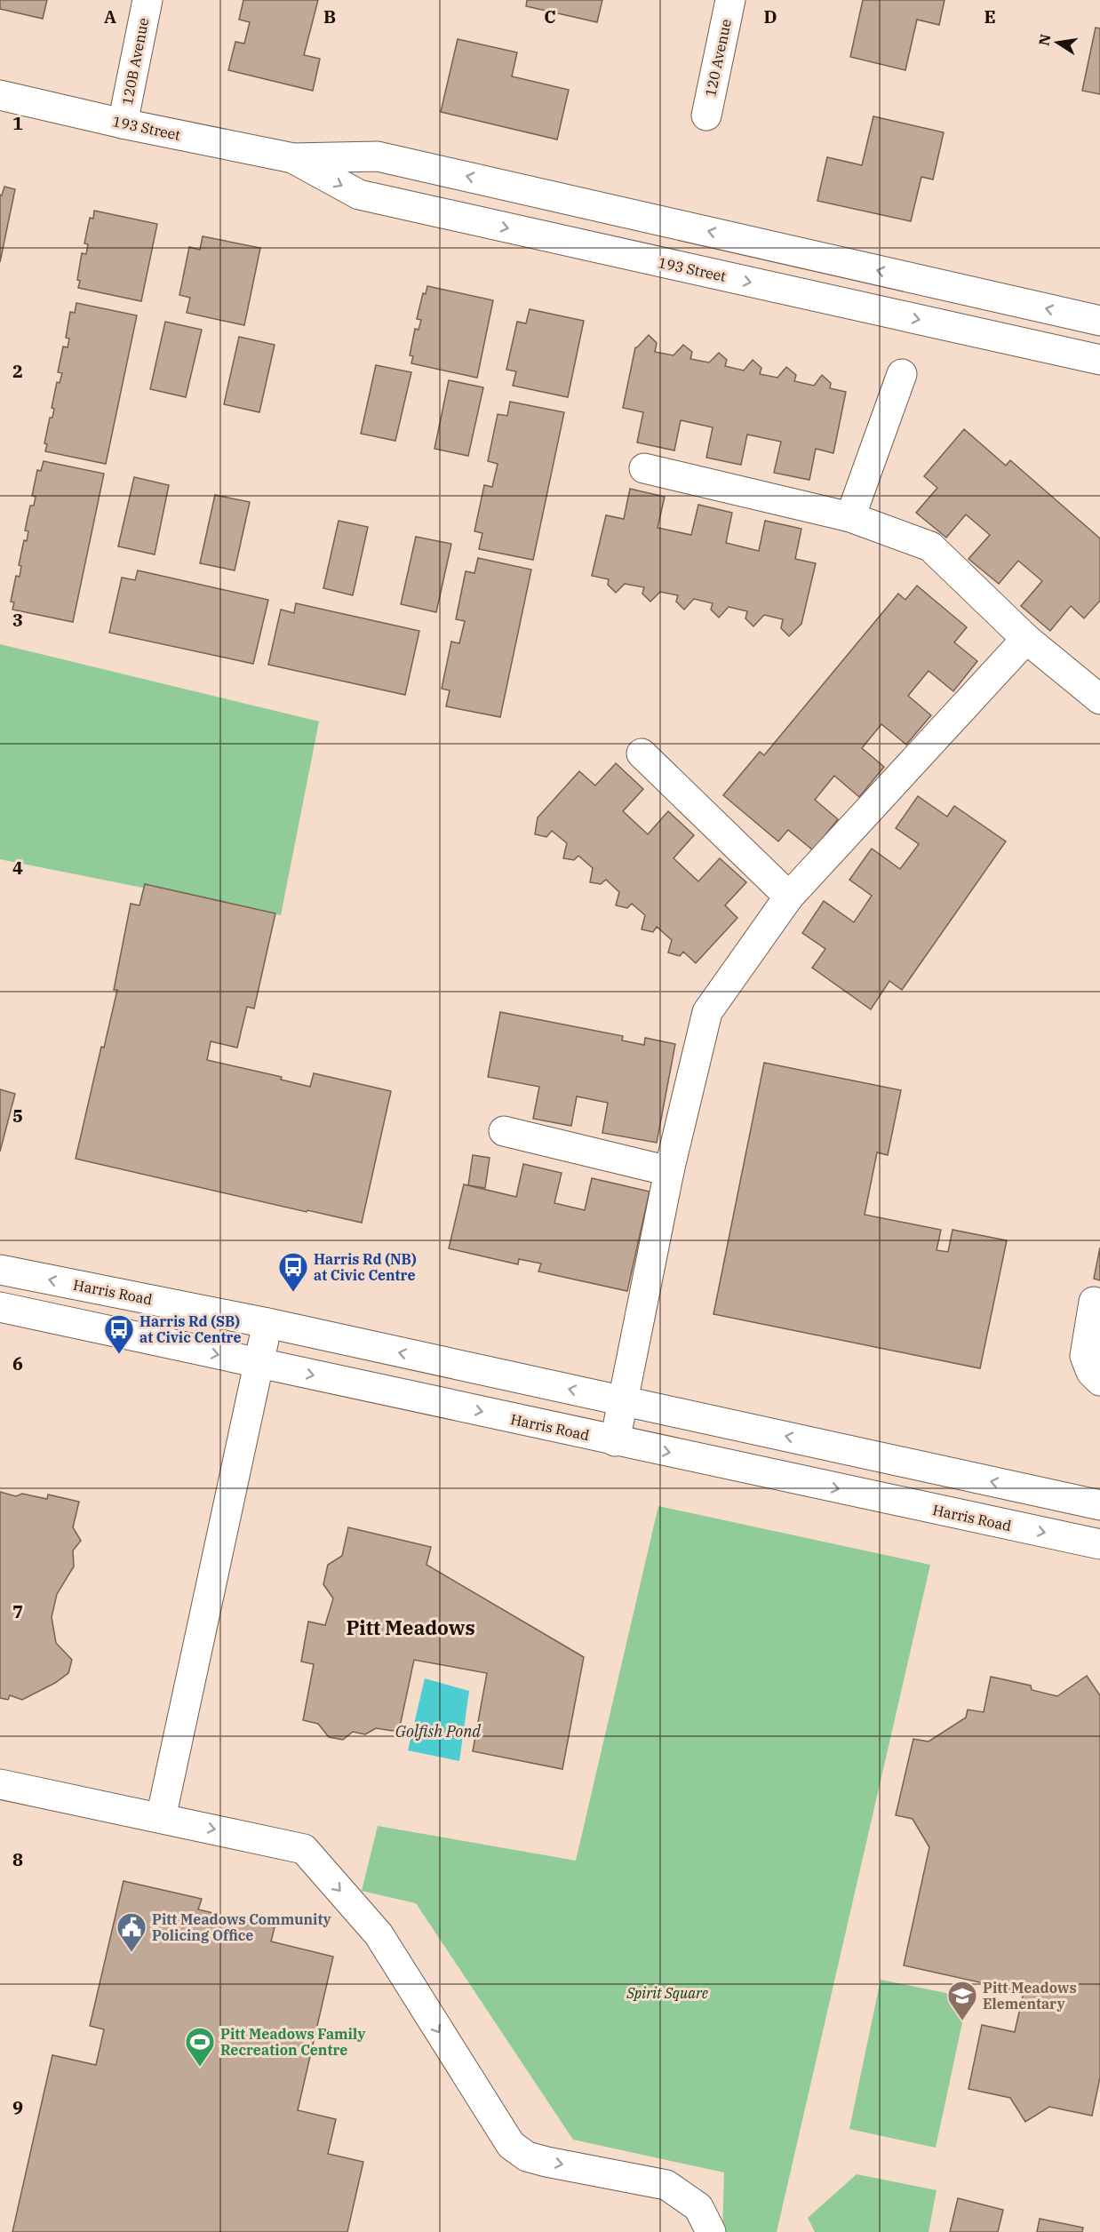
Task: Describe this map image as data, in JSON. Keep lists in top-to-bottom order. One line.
{"streets":{"main road":["120 Avenue","120B Avenue","193 Street","Harris Road"]},"crossings":[["120B Avenue","193 Street"]],"districts":["Pitt Meadows"],"water":["Golfish Pond"],"parks":["Spirit Square"],"places":{"bus stop":["Harris Rd (NB) at Civic Centre","Harris Rd (SB) at Civic Centre"],"public building":["Pitt Meadows Community Policing Office"],"school or university":["Pitt Meadows Elementary"],"sports":["Pitt Meadows Family Recreation Centre"]},"north":"left","grid":{"columns":["A","B","C","D","E"],"rows":["1","2","3","4","5","6","7","8","9"]}}
